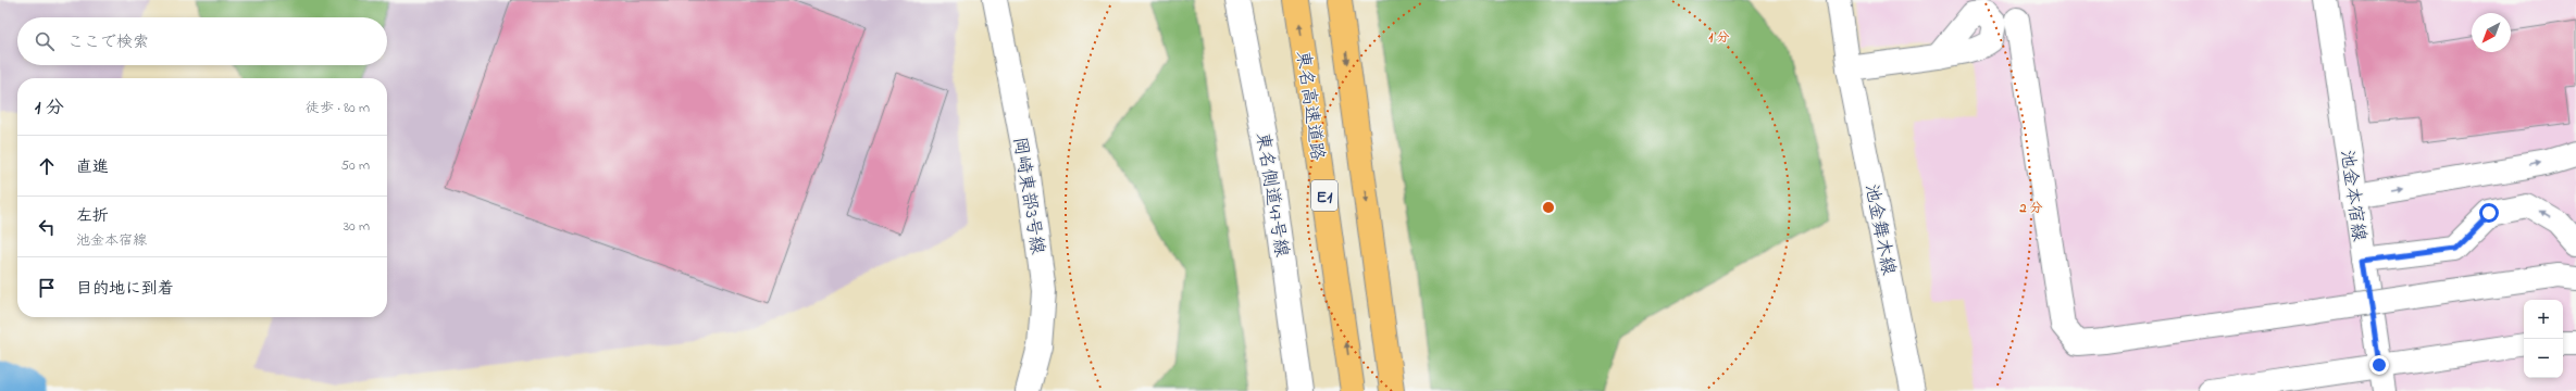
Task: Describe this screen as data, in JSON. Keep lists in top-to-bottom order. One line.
{"streets":{"highway":["東名高速道路","E1"],"street":["東名側道47号線","岡崎東部3号線","池金本宿線","池金舞木線"]},"north":"bottom left","page":{"search":"ここで検索","heading":["1 分","徒歩 · 80 m"],"list":[["直進","50 m"],["左折","池金本宿線","30 m"],"目的地に到着"],"map_buttons":["+","−"]},"rings":["1 分","2 分"]}
